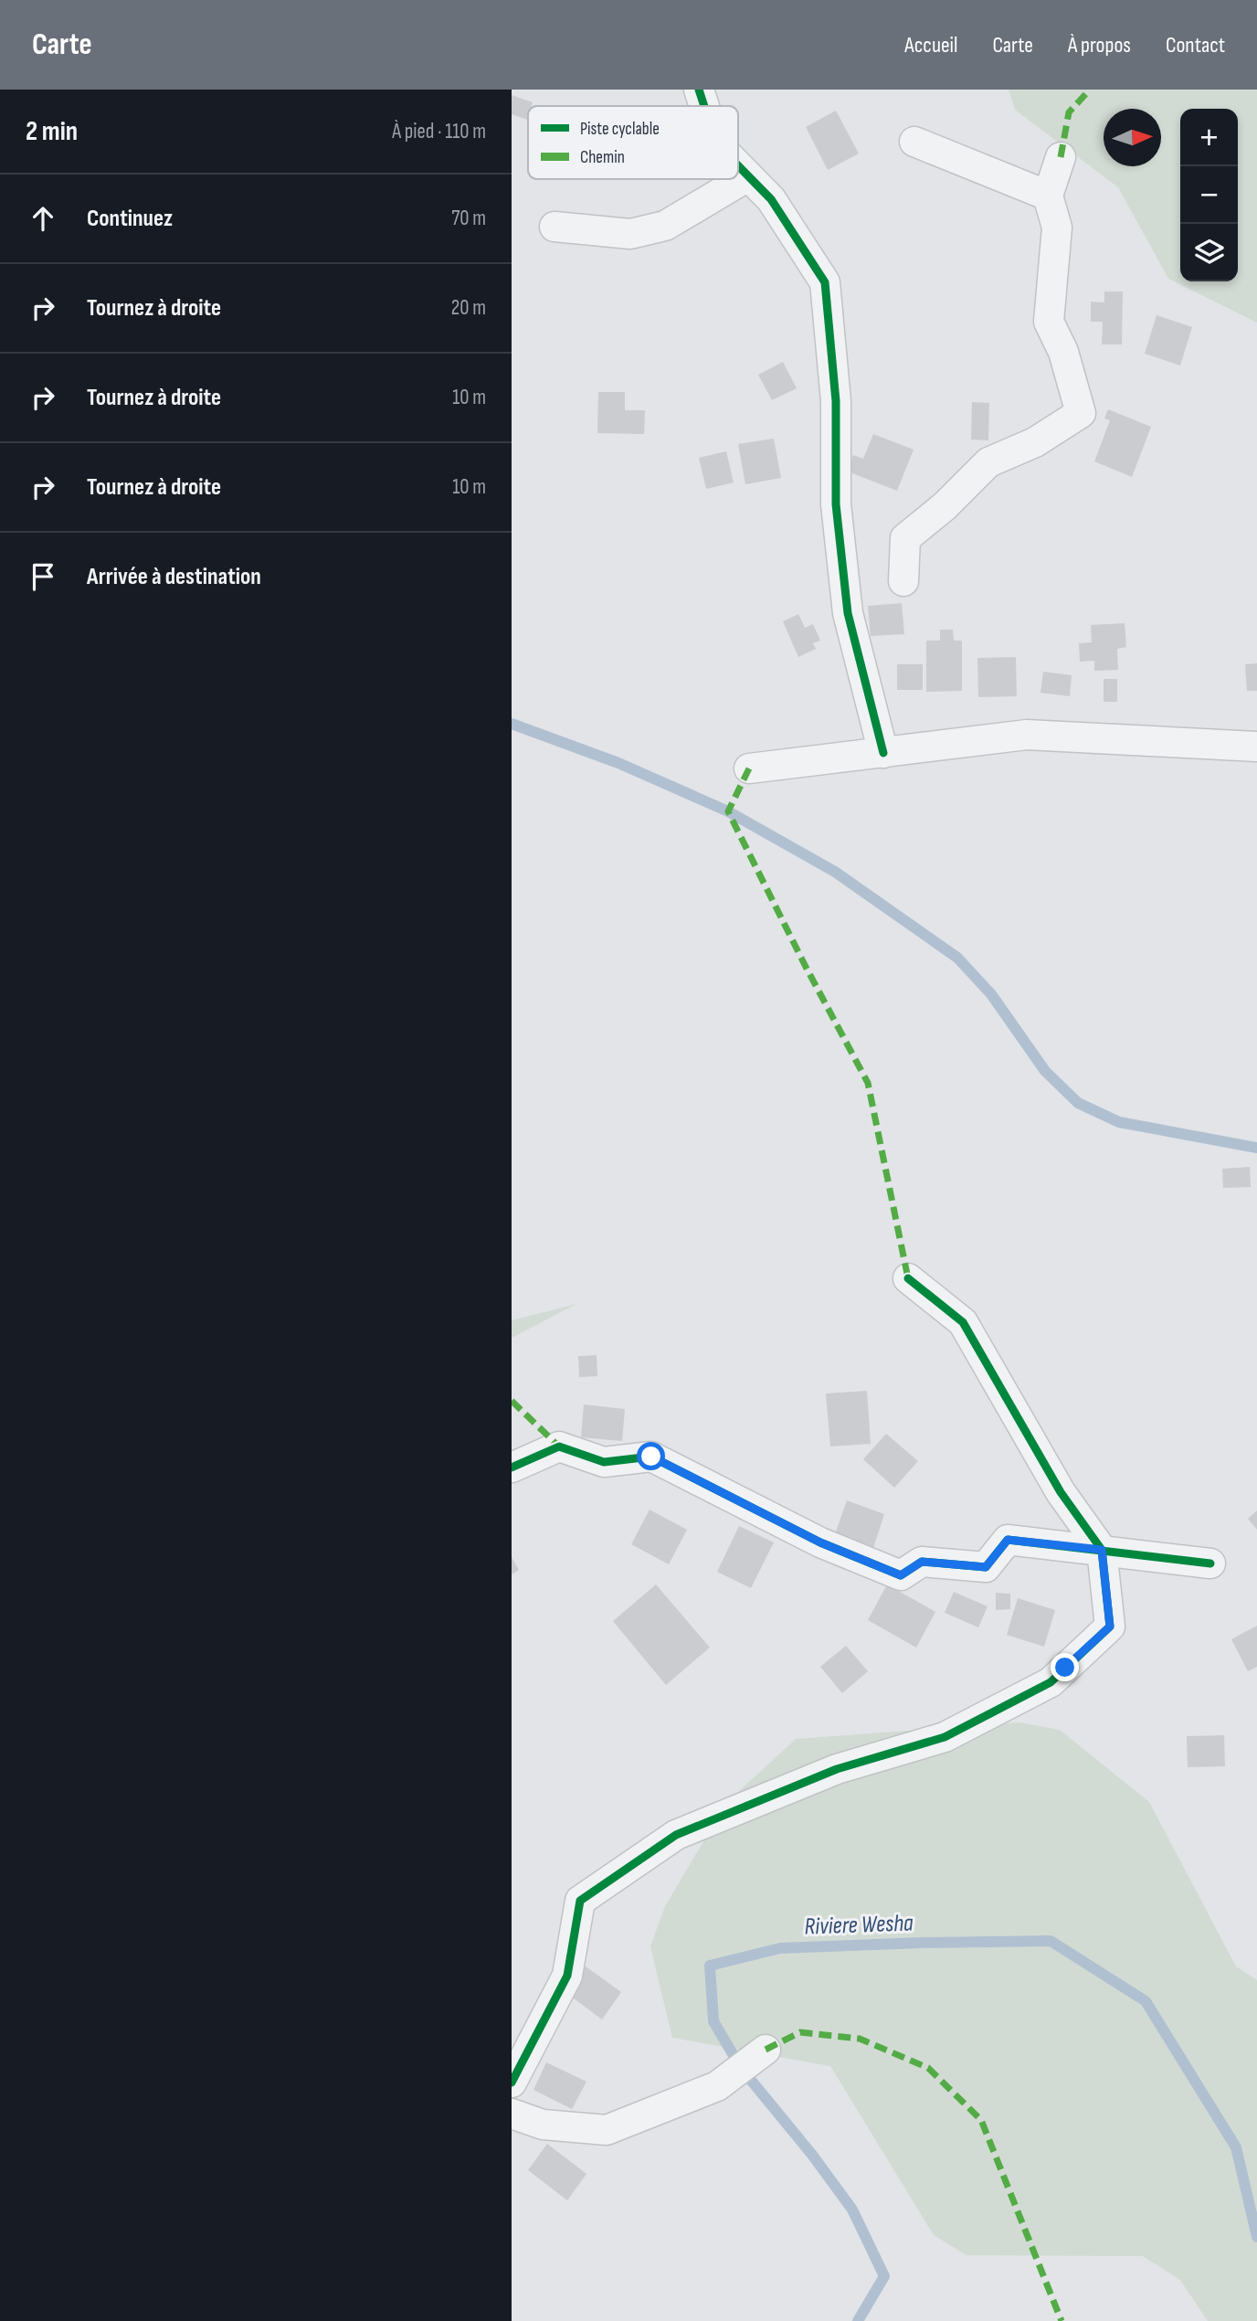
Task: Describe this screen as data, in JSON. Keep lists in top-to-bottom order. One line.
{"water":["Riviere Wesha"],"legend":["Piste cyclable","Chemin"],"north":"right","page":{"header":"Carte","nav":["Accueil","Carte","À propos","Contact"],"heading":["2 min","À pied · 110 m"],"map_buttons":["+","−"],"list":[["Continuez","70 m"],["Tournez à droite","20 m"],["Tournez à droite","10 m"],["Tournez à droite","10 m"],"Arrivée à destination"]}}
